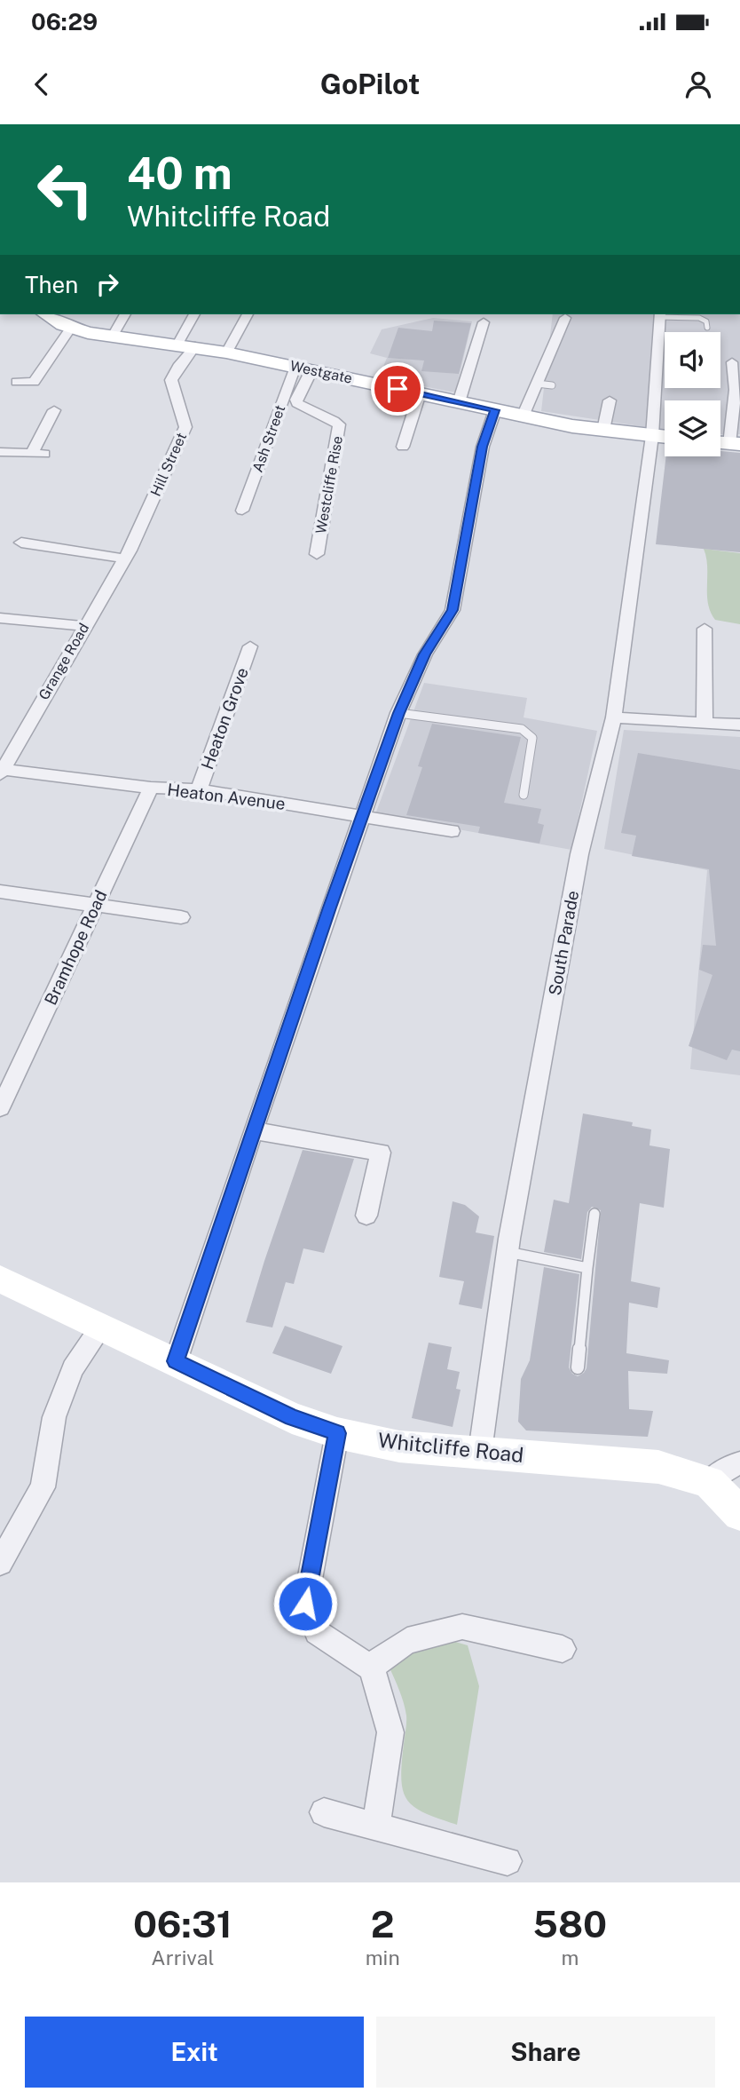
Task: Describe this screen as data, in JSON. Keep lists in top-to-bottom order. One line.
{"streets":{"main road":["Westgate","Whitcliffe Road"],"street":["Ash Street","Hill Street","Westcliffe Rise","Grange Road","Heaton Grove","Heaton Avenue","South Parade","Bramhope Road"]},"crossings":[["Westgate","Ash Street"],["Westgate","Hill Street"],["Westgate","Westcliffe Rise"],["Westgate","South Parade"],["Ash Street","Westcliffe Rise"],["Hill Street","Grange Road"],["Grange Road","Heaton Avenue"],["Heaton Grove","Heaton Avenue"],["Heaton Avenue","Bramhope Road"],["South Parade","Whitcliffe Road"]],"page":{"status":"06:29","header":"GoPilot","turn":["40 m","Whitcliffe Road"],"then":"Then","eta":["06:31","Arrival","2","min","580","m"],"buttons":["Exit","Share"]}}
